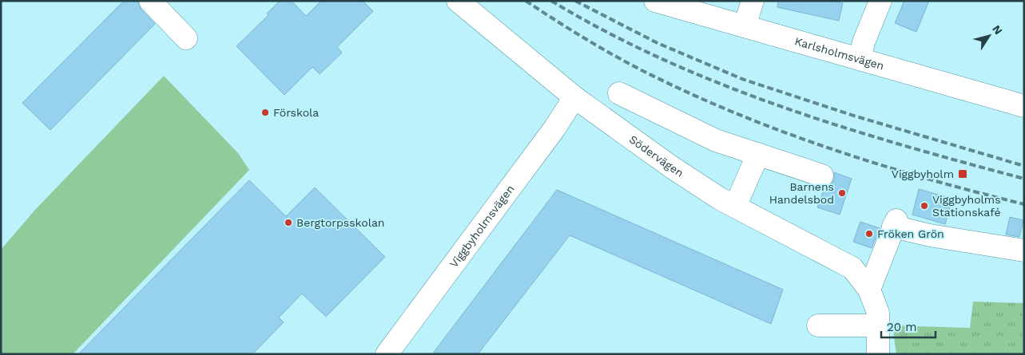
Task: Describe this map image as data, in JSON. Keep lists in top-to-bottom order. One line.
{"streets":{"street":["Karlsholmsvägen","Södervägen","Viggbyholmsvägen"]},"crossings":[["Södervägen","Viggbyholmsvägen"]],"places":{"other":["Förskola","Barnens Handelsbod","Viggbyholms Stationskafé","Bergtorpsskolan","Fröken Grön"],"transit":["Viggbyholm"]},"scale_bar":"20 m","north":"top right"}
